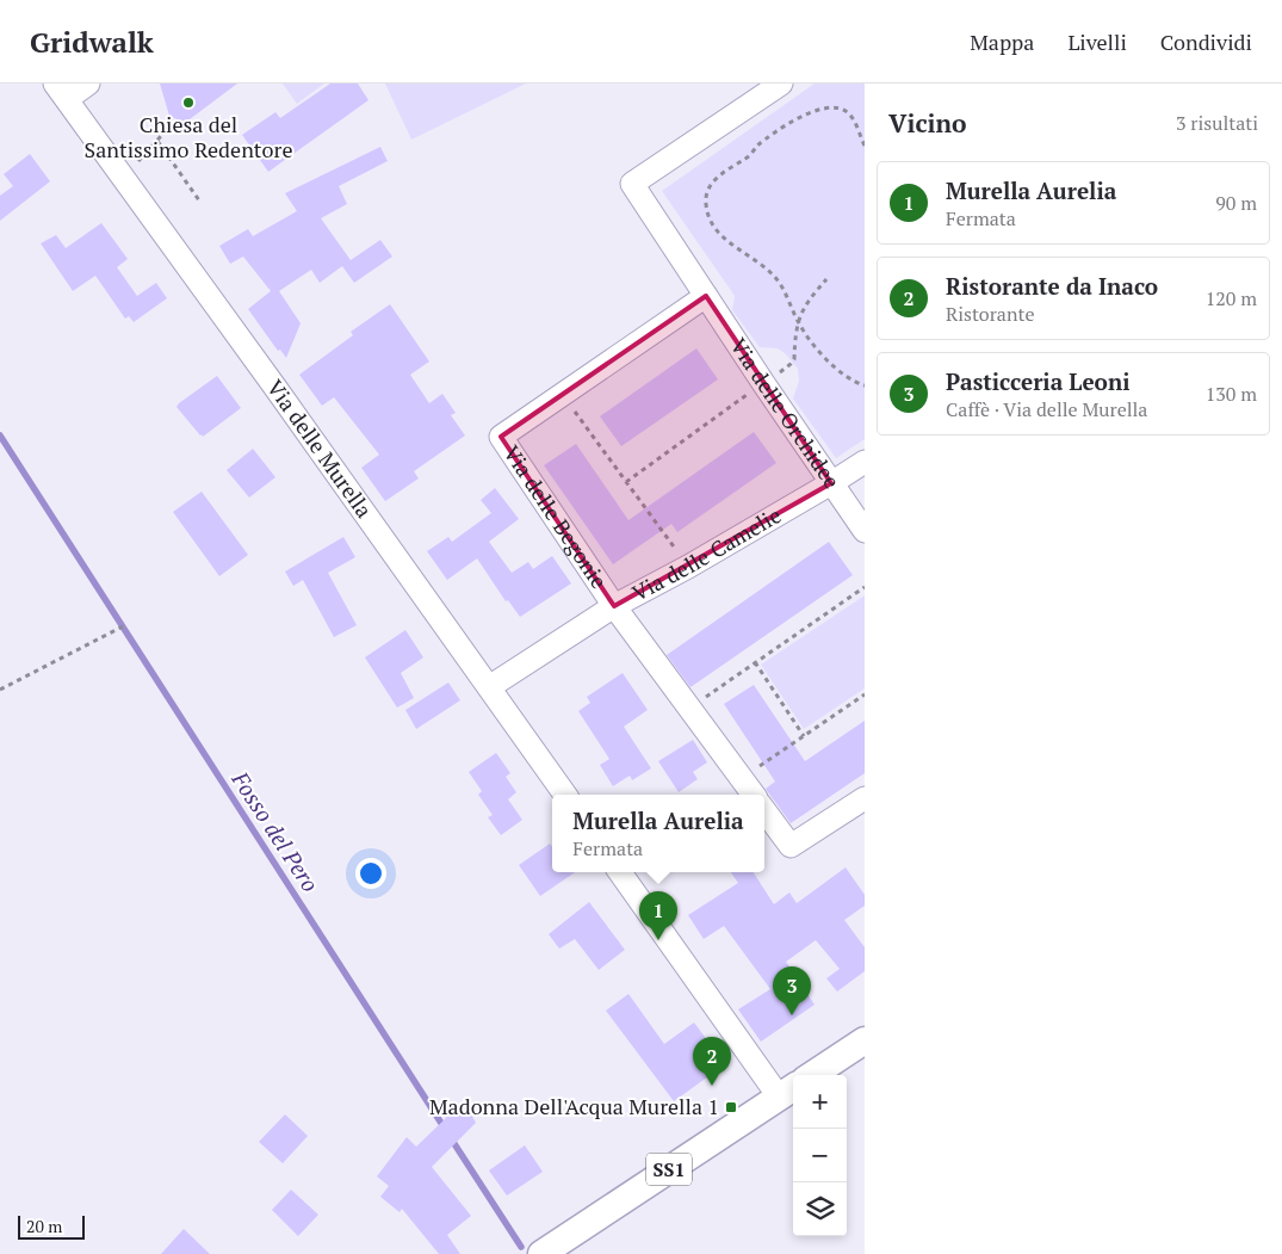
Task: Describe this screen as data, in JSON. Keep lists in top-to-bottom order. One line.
{"streets":{"main road":["SS1"],"street":["Via delle Orchidee","Via delle Murella","Via delle Begonie","Via delle Camelie"]},"crossings":[["Via delle Orchidee","Via delle Begonie"],["Via delle Orchidee","Via delle Camelie"],["Via delle Murella","Via delle Camelie"],["Via delle Begonie","Via delle Camelie"]],"water":["Fosso del Pero"],"places":{"other":["Chiesa del Santissimo Redentore"],"transit":["Madonna Dell'Acqua Murella 1"]},"scale_bar":"20 m","page":{"header":"Gridwalk","nav":["Mappa","Livelli","Condividi"],"heading":["Vicino","3 risultati"],"list":[{"mark":"1","name":"Murella Aurelia","note":"Fermata","value":"90 m"},{"mark":"2","name":"Ristorante da Inaco","note":"Ristorante","value":"120 m"},{"mark":"3","name":"Pasticceria Leoni","note":"Caffè · Via delle Murella","value":"130 m"}],"popup":["Murella Aurelia","Fermata"],"pins":["1","3","2"],"map_buttons":["+","−"],"scale":"20 m"}}
